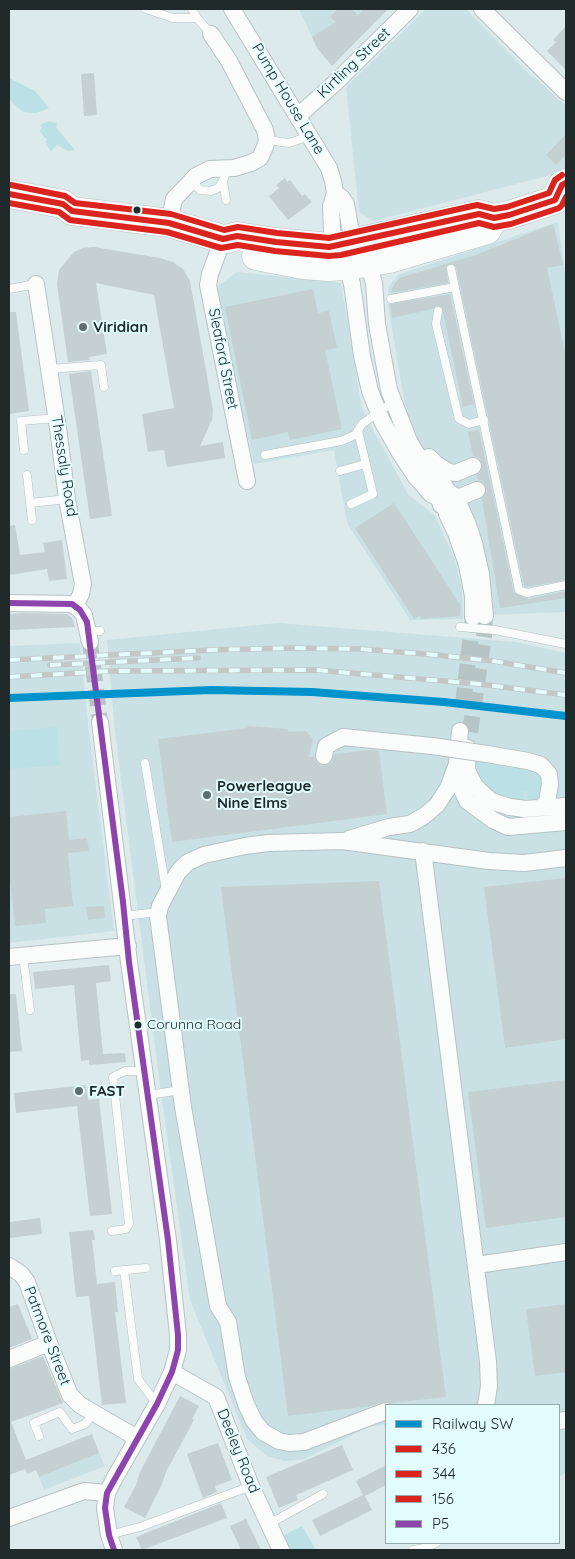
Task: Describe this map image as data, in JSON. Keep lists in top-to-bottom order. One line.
{"streets":{"street":["Kirtling Street","Pump House Lane","Sleaford Street","Thessaly Road","Patmore Street","Deeley Road"]},"crossings":[["Kirtling Street","Pump House Lane"]],"places":["Viridian","Powerleague Nine Elms","Corunna Road","FAST"],"lines":["transit line 156","transit line 436","transit line 344","transit line P5","rail line SW"],"legend":["Railway SW","436","344","156","P5"]}
